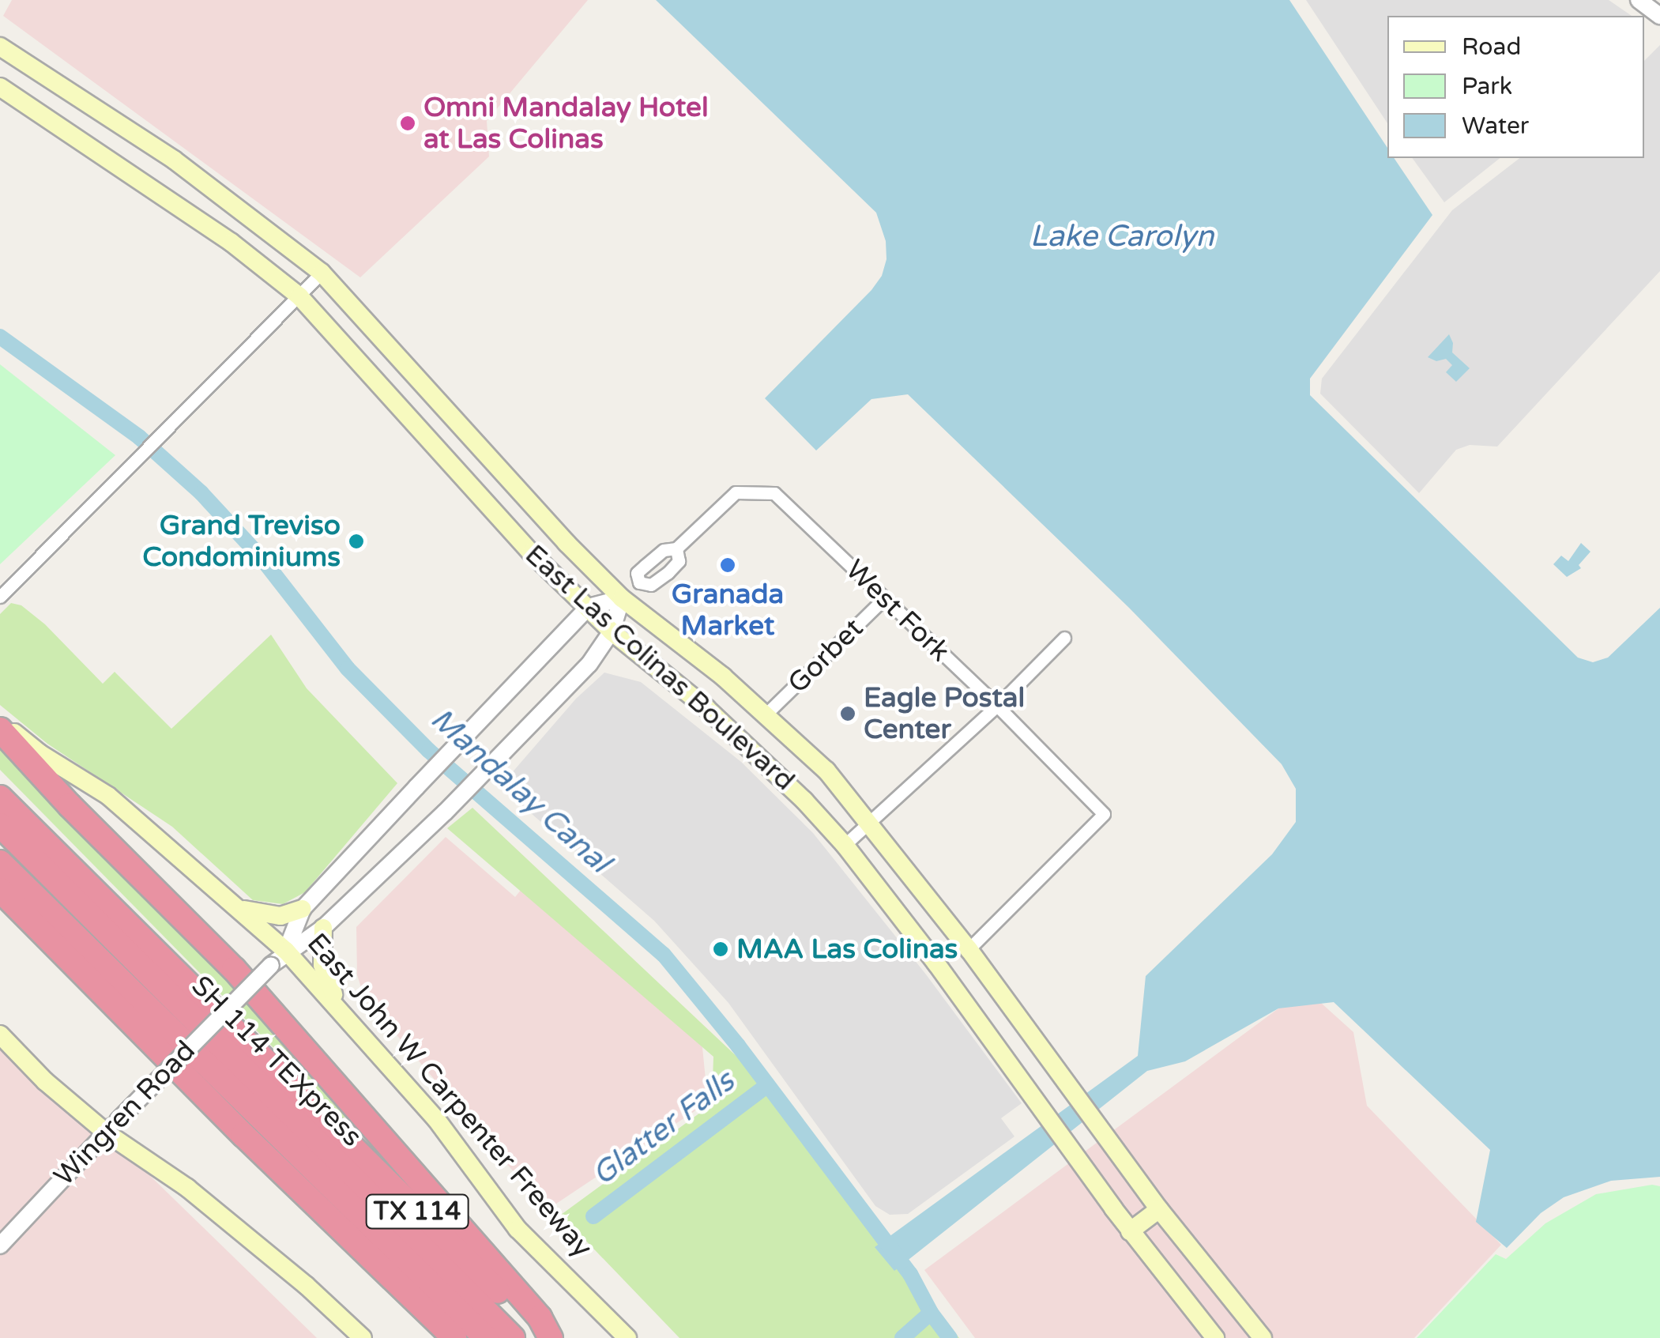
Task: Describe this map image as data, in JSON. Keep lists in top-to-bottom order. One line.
{"streets":{"highway":["SH 114 TEXpress","TX 114"],"main road":["East Las Colinas Boulevard","East John W Carpenter Freeway"],"street":["West Fork","Gorbet","Wingren Road"]},"crossings":[["West Fork","Gorbet"],["West Fork","East Las Colinas Boulevard"],["Gorbet","East Las Colinas Boulevard"],["East John W Carpenter Freeway","Wingren Road"]],"water":["Lake Carolyn","Mandalay Canal","Glatter Falls"],"places":["Omni Mandalay Hotel at Las Colinas","Grand Treviso Condominiums","Granada Market","Eagle Postal Center","MAA Las Colinas"],"legend":["Road","Park","Water"]}
